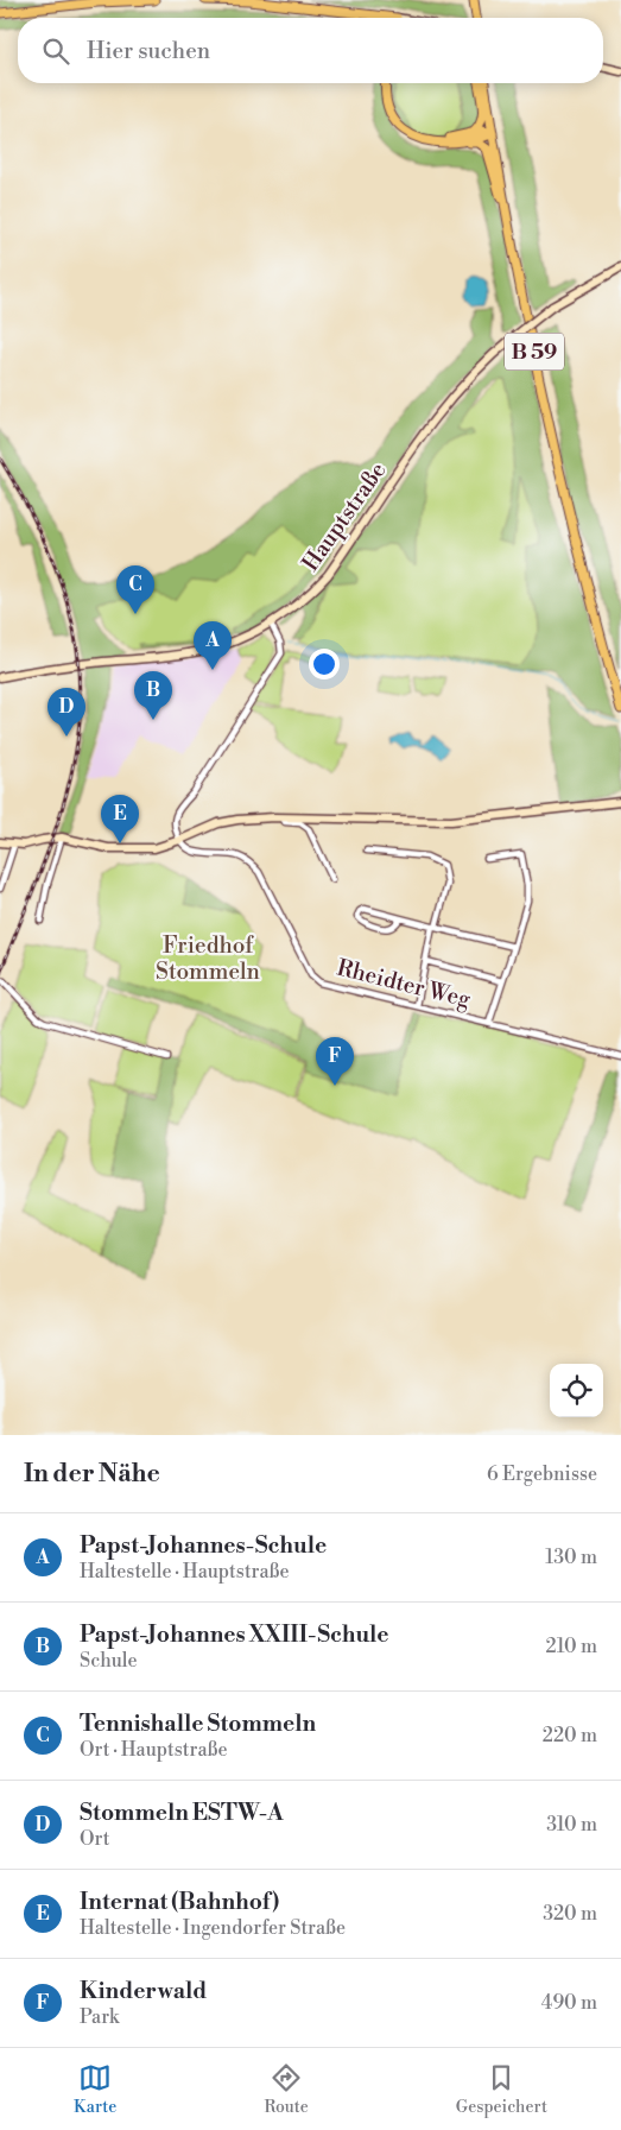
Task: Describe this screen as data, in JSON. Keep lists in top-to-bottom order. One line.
{"streets":{"main road":["B 59"],"street":["Hauptstraße","Rheidter Weg"]},"parks":["Friedhof Stommeln"],"page":{"search":"Hier suchen","pins":["C","A","B","D","E","F"],"heading":["In der Nähe","6 Ergebnisse"],"list":[{"mark":"A","name":"Papst-Johannes-Schule","note":"Haltestelle · Hauptstraße","value":"130 m"},{"mark":"B","name":"Papst-Johannes XXIII-Schule","note":"Schule","value":"210 m"},{"mark":"C","name":"Tennishalle Stommeln","note":"Ort · Hauptstraße","value":"220 m"},{"mark":"D","name":"Stommeln ESTW-A","note":"Ort","value":"310 m"},{"mark":"E","name":"Internat (Bahnhof)","note":"Haltestelle · Ingendorfer Straße","value":"320 m"},{"mark":"F","name":"Kinderwald","note":"Park","value":"490 m"}],"nav":["Karte","Route","Gespeichert"]}}
